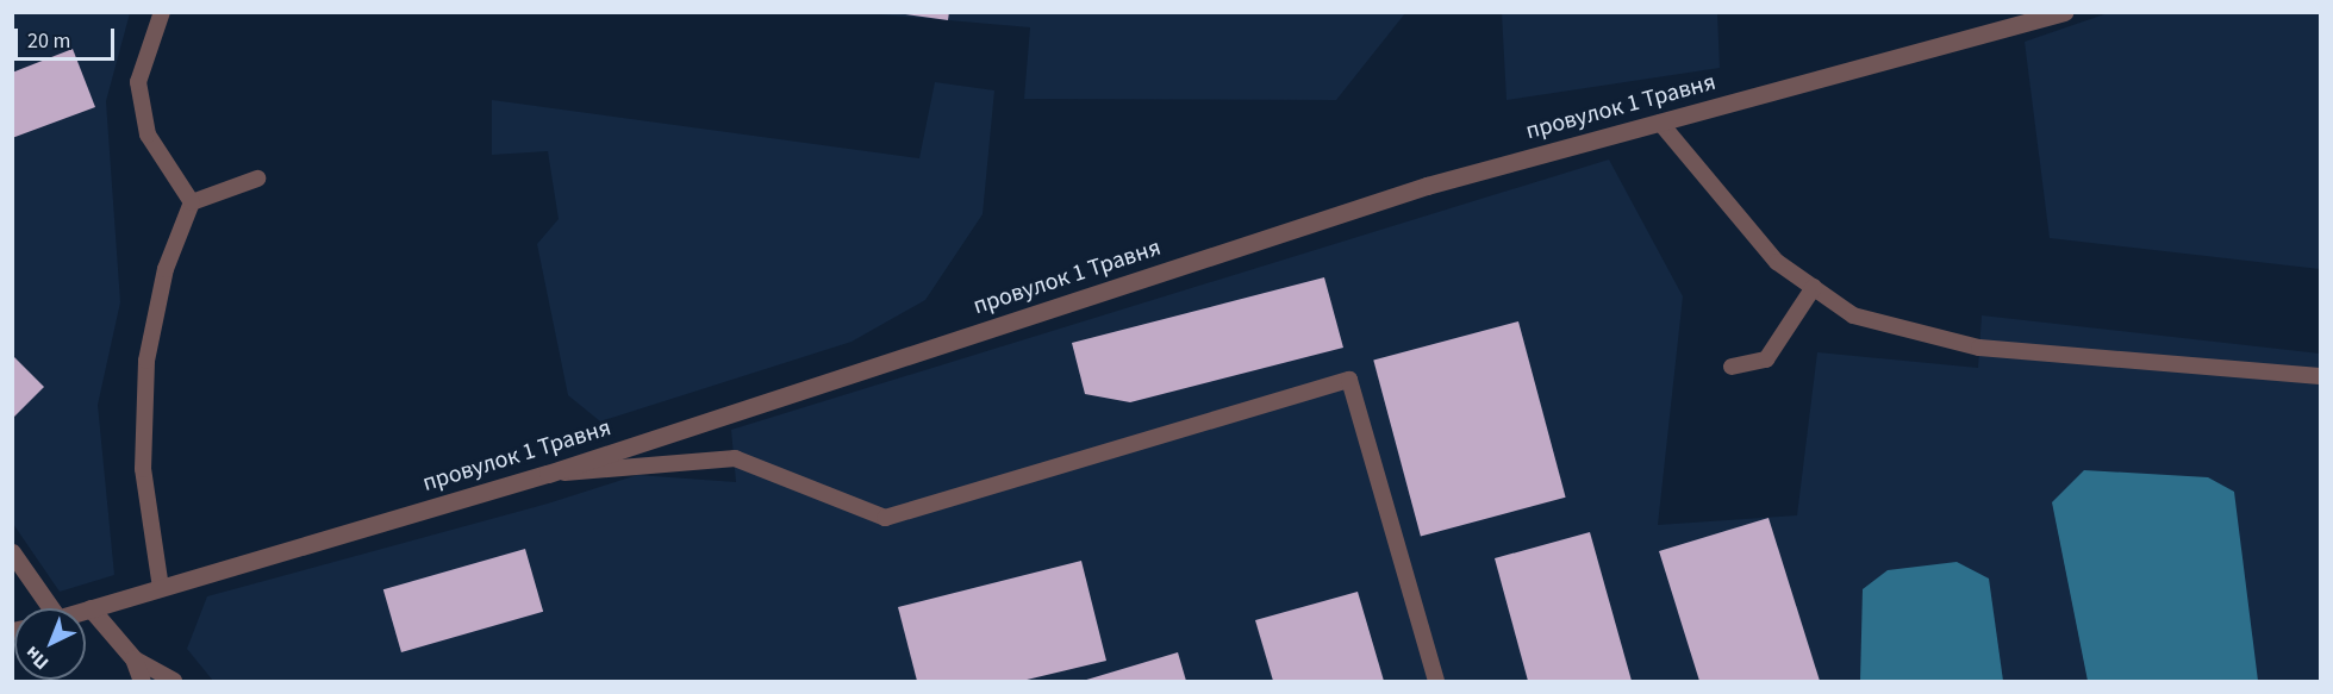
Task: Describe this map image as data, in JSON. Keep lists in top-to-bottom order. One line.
{"streets":{"street":["провулок 1 Травня"]},"scale_bar":"20 m","north":"bottom left"}
